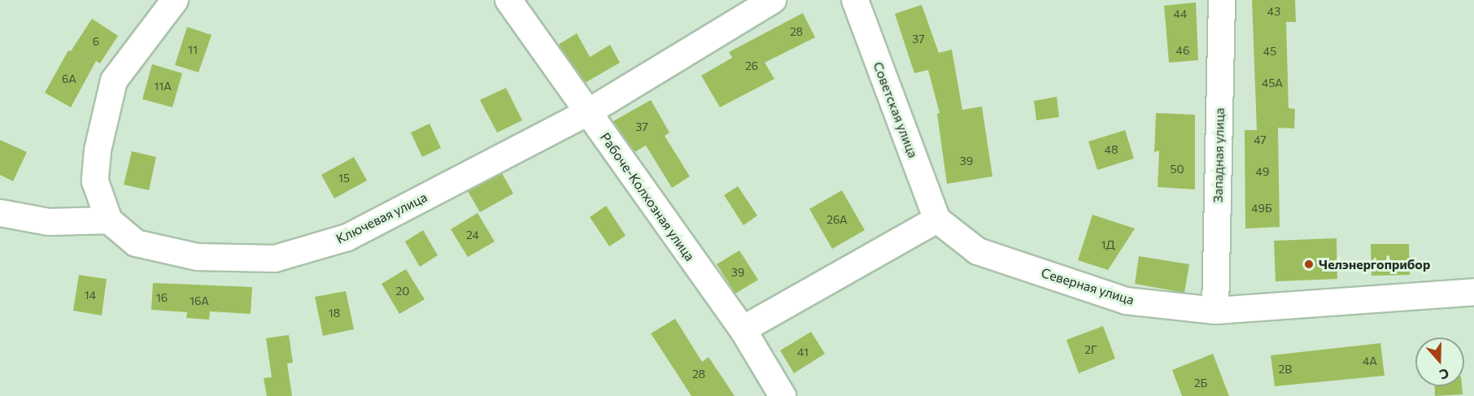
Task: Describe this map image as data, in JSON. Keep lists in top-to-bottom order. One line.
{"streets":{"street":["Советская улица","Западная улица","Рабоче-Колхозная улица","Ключевая улица","Северная улица"]},"crossings":[["Советская улица","Северная улица"],["Западная улица","Северная улица"],["Рабоче-Колхозная улица","Ключевая улица"]],"places":["Челэнергоприбор"],"house_numbers":["43","44","28","37","6","11","46","45","26","6А","45А","11А","37","47","48","39","50","49","15","49Б","26А","24","1Д","39","20","14","16","16А","18","2Г","41","4А","2В","28","2Б"],"north":"bottom"}
